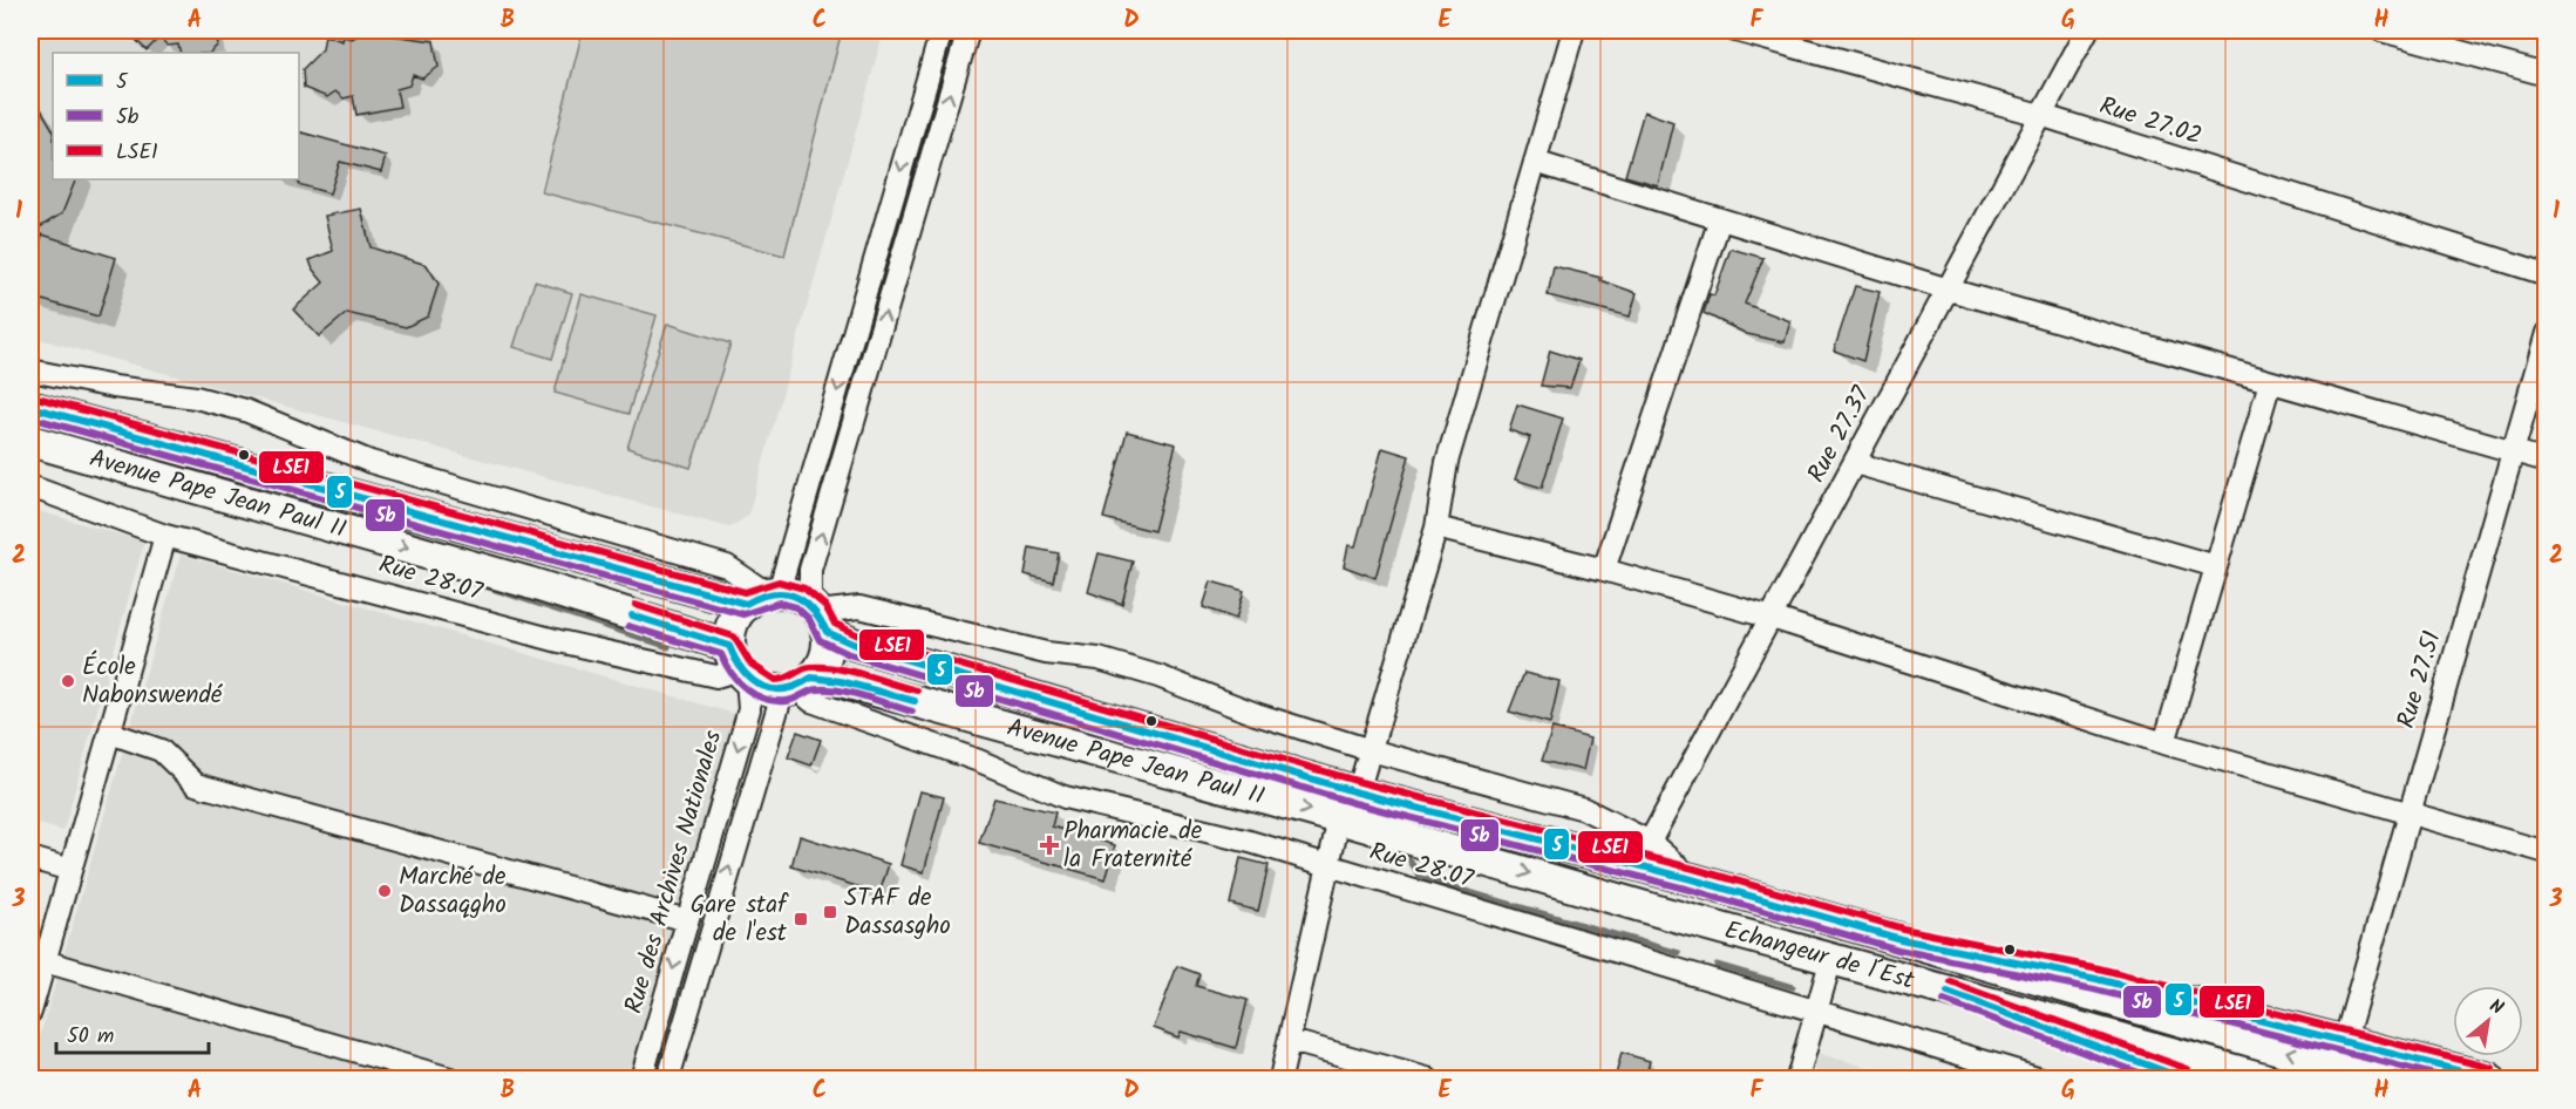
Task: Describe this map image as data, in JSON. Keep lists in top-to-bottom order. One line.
{"streets":{"highway":["Avenue Pape Jean Paul II","Echangeur de l´Est"],"street":["Rue 27.02","Rue 27.37","Rue 28.07","Rue 27.51","Rue des Archives Nationales"]},"crossings":[["Rue 27.02","Rue 27.37"],["Rue 27.37","Avenue Pape Jean Paul II"],["Avenue Pape Jean Paul II","Rue 28.07"],["Avenue Pape Jean Paul II","Rue des Archives Nationales"],["Avenue Pape Jean Paul II","Echangeur de l´Est"],["Rue 28.07","Rue des Archives Nationales"]],"places":{"other":["École Nabonswendé","Marché de Dassaqgho"],"health":["Pharmacie de la Fraternité"],"transit":["STAF de Dassasgho","Gare staf de l'est"]},"lines":["transit line LSE1","transit line 5","transit line 5b"],"legend":["5","5b","LSE1"],"scale_bar":"50 m","north":"top right","grid":{"columns":["A","B","C","D","E","F","G","H"],"rows":["1","2","3"]}}
